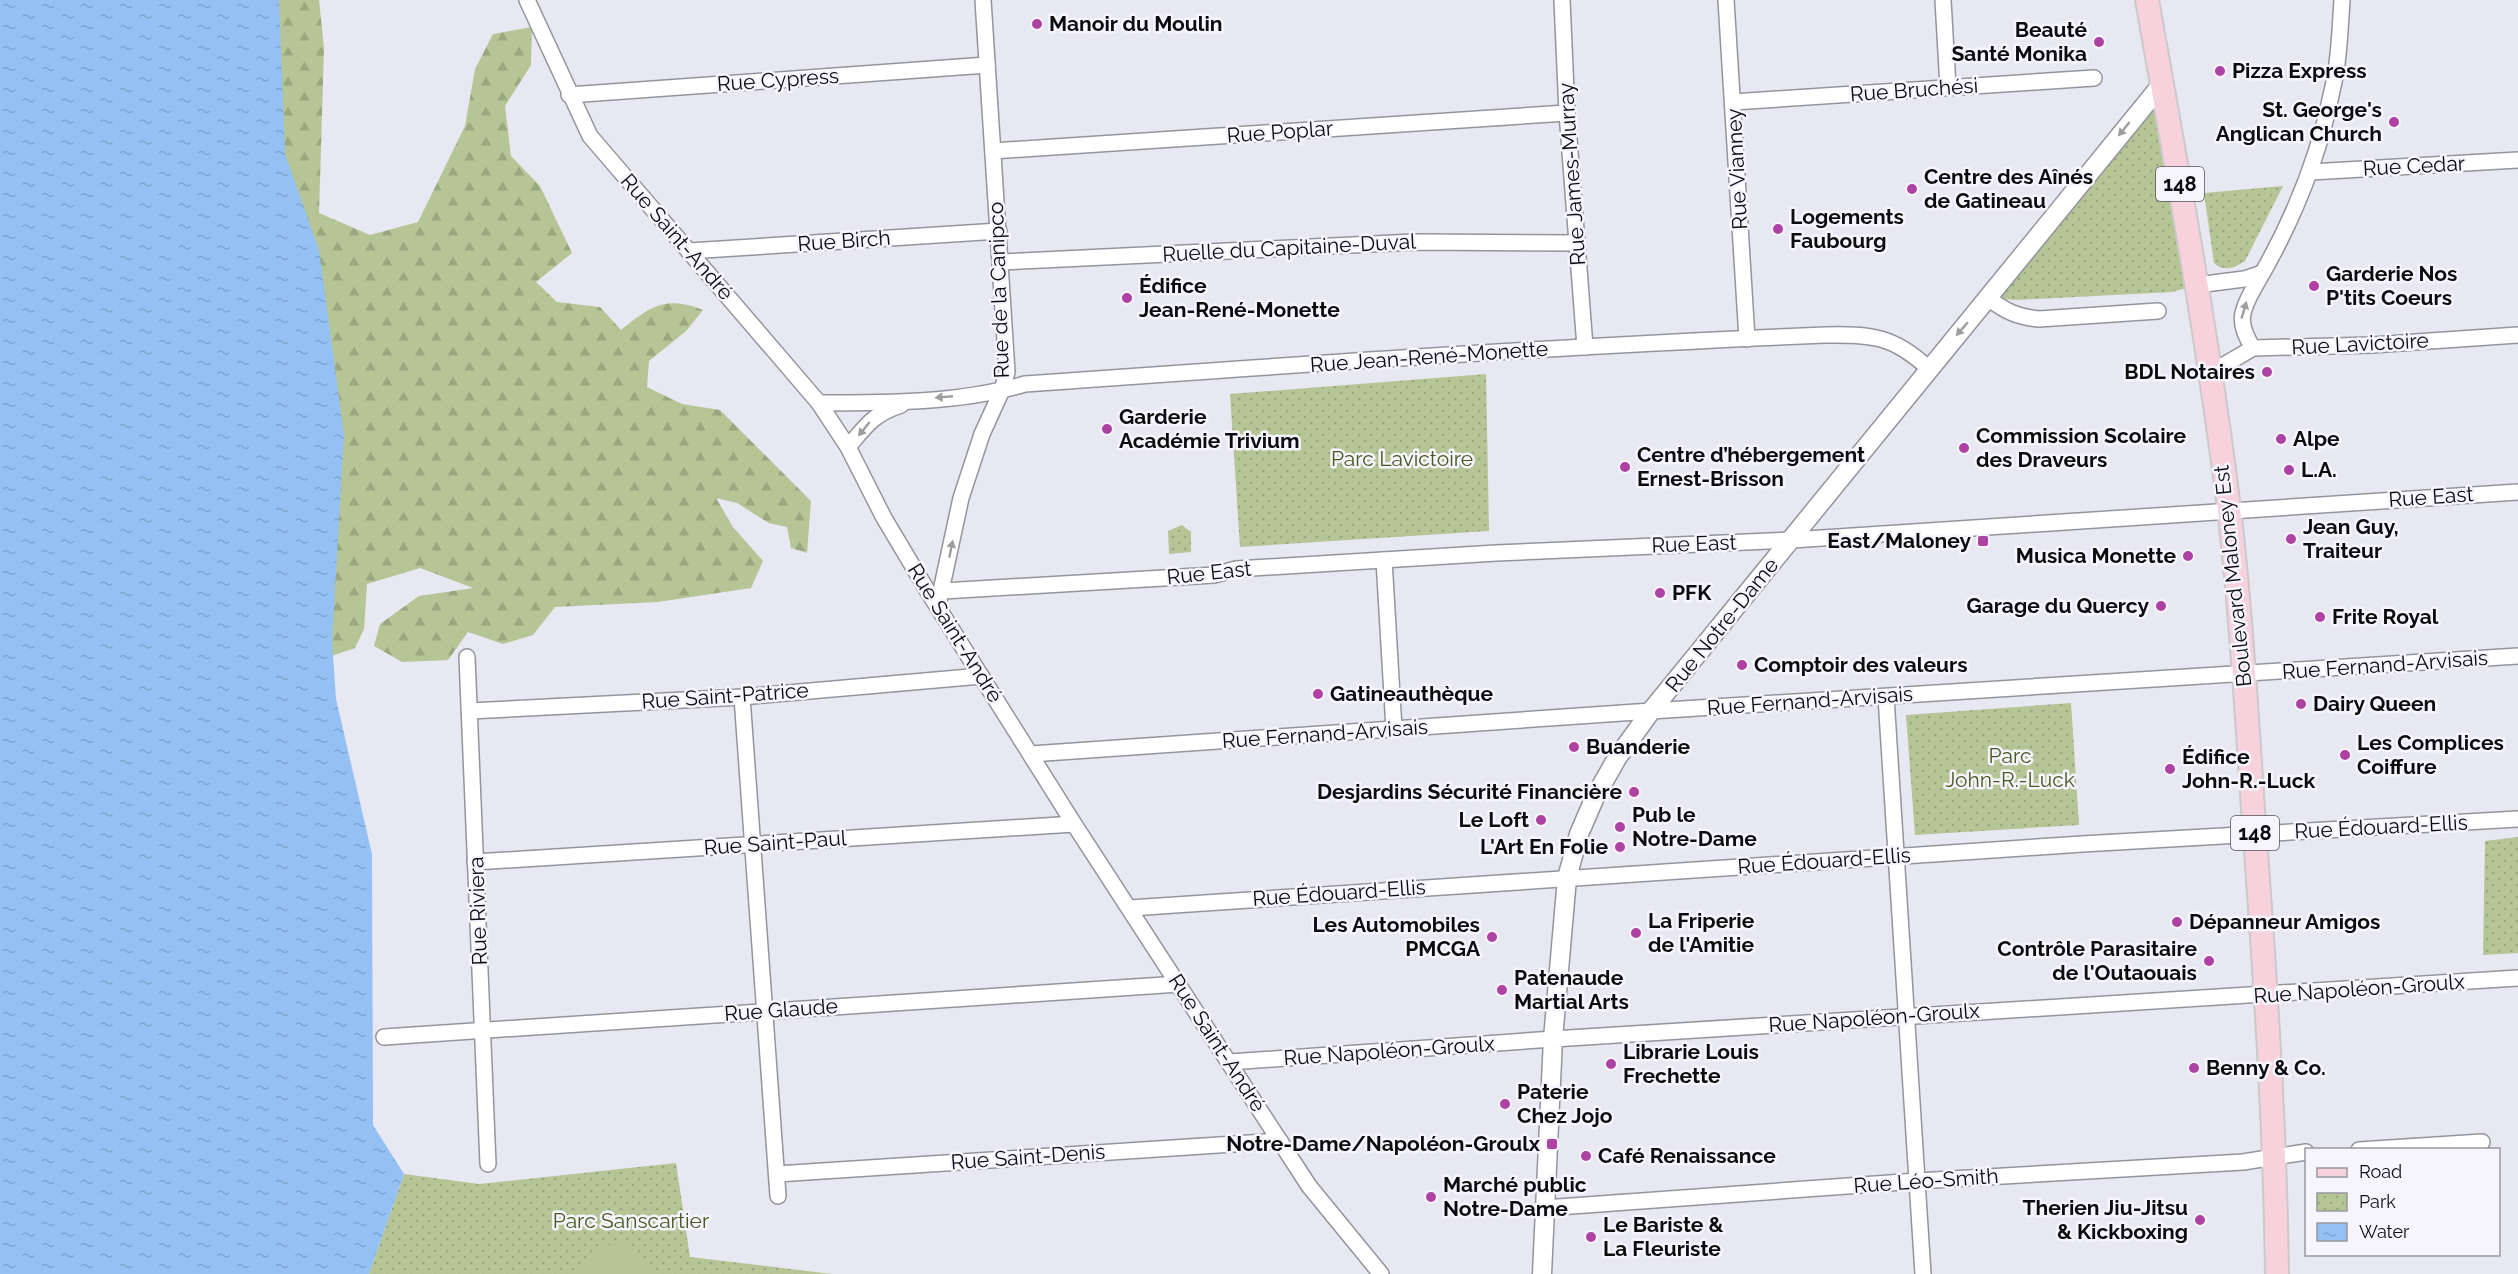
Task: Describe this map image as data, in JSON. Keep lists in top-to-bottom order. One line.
{"streets":{"main road":["148","Boulevard Maloney Est"],"street":["Rue Cypress","Rue Bruchési","Rue Poplar","Rue Cedar","Rue Vianney","Rue James-Murray","Rue Saint-André","Rue Birch","Ruelle du Capitaine-Duval","Rue de la Canipco","Rue Lavictoire","Rue Jean-René-Monette","Rue East","Rue Notre-Dame","Rue Fernand-Arvisais","Rue Saint-Patrice","Rue Édouard-Ellis","Rue Saint-Paul","Rue Riviera","Rue Napoléon-Groulx","Rue Glaude","Rue Saint-Denis","Rue Léo-Smith"]},"crossings":[["Rue Cypress","Rue Saint-André"],["Rue Cypress","Rue de la Canipco"],["Rue Bruchési","Rue Vianney"],["Rue Poplar","Rue James-Murray"],["Rue Poplar","Rue de la Canipco"],["Rue Vianney","Rue Jean-René-Monette"],["Rue James-Murray","Ruelle du Capitaine-Duval"],["Rue James-Murray","Rue Jean-René-Monette"],["Rue Saint-André","Rue Birch"],["Rue Saint-André","Rue de la Canipco"],["Rue Saint-André","Rue Jean-René-Monette"],["Rue Saint-André","Rue East"],["Rue Saint-André","Rue Fernand-Arvisais"],["Rue Saint-André","Rue Saint-Patrice"],["Rue Saint-André","Rue Édouard-Ellis"],["Rue Saint-André","Rue Saint-Paul"],["Rue Saint-André","Rue Napoléon-Groulx"],["Rue Saint-André","Rue Glaude"],["Rue Saint-André","Rue Saint-Denis"],["Rue Birch","Rue de la Canipco"],["Ruelle du Capitaine-Duval","Rue de la Canipco"],["Rue de la Canipco","Rue Jean-René-Monette"],["Rue de la Canipco","Rue East"],["Rue Lavictoire","Boulevard Maloney Est"],["Rue Jean-René-Monette","Rue Notre-Dame"],["Rue East","Boulevard Maloney Est"],["Rue East","Rue Notre-Dame"],["Boulevard Maloney Est","Rue Notre-Dame"],["Boulevard Maloney Est","Rue Fernand-Arvisais"],["Boulevard Maloney Est","Rue Édouard-Ellis"],["Boulevard Maloney Est","Rue Napoléon-Groulx"],["Boulevard Maloney Est","Rue Léo-Smith"],["Rue Notre-Dame","Rue Fernand-Arvisais"],["Rue Notre-Dame","Rue Édouard-Ellis"],["Rue Notre-Dame","Rue Napoléon-Groulx"],["Rue Notre-Dame","Rue Léo-Smith"],["Rue Saint-Patrice","Rue Riviera"],["Rue Saint-Paul","Rue Riviera"],["Rue Riviera","Rue Glaude"]],"one_way":["Rue de la Canipco"],"parks":["Parc Lavictoire","Parc John-R.-Luck","Parc Sanscartier"],"places":{"other":["Manoir du Moulin","Beauté Santé Monika","Pizza Express","St. George's Anglican Church","Centre des Aînés de Gatineau","Logements Faubourg","Garderie Nos P'tits Coeurs","Édifice Jean-René-Monette","BDL Notaires","Garderie Académie Trivium","Alpe","Commission Scolaire des Draveurs","Centre d’hébergement Ernest-Brisson","L.A.","Jean Guy, Traiteur","Musica Monette","PFK","Garage du Quercy","Frite Royal","Comptoir des valeurs","Gatineauthèque","Dairy Queen","Buanderie","Les Complices Coiffure","Édifice John-R.-Luck","Desjardins Sécurité Financière","Le Loft","Pub le Notre-Dame","L'Art En Folie","Dépanneur Amigos","La Friperie de l'Amitie","Les Automobiles PMCGA","Contrôle Parasitaire de l'Outaouais","Patenaude Martial Arts","Librarie Louis Frechette","Benny & Co.","Paterie Chez Jojo","Café Renaissance","Marché public Notre-Dame","Therien Jiu-Jitsu & Kickboxing","Le Bariste & La Fleuriste"],"transit":["East/Maloney","Notre-Dame/Napoléon-Groulx"]},"legend":["Road","Park","Water"]}
